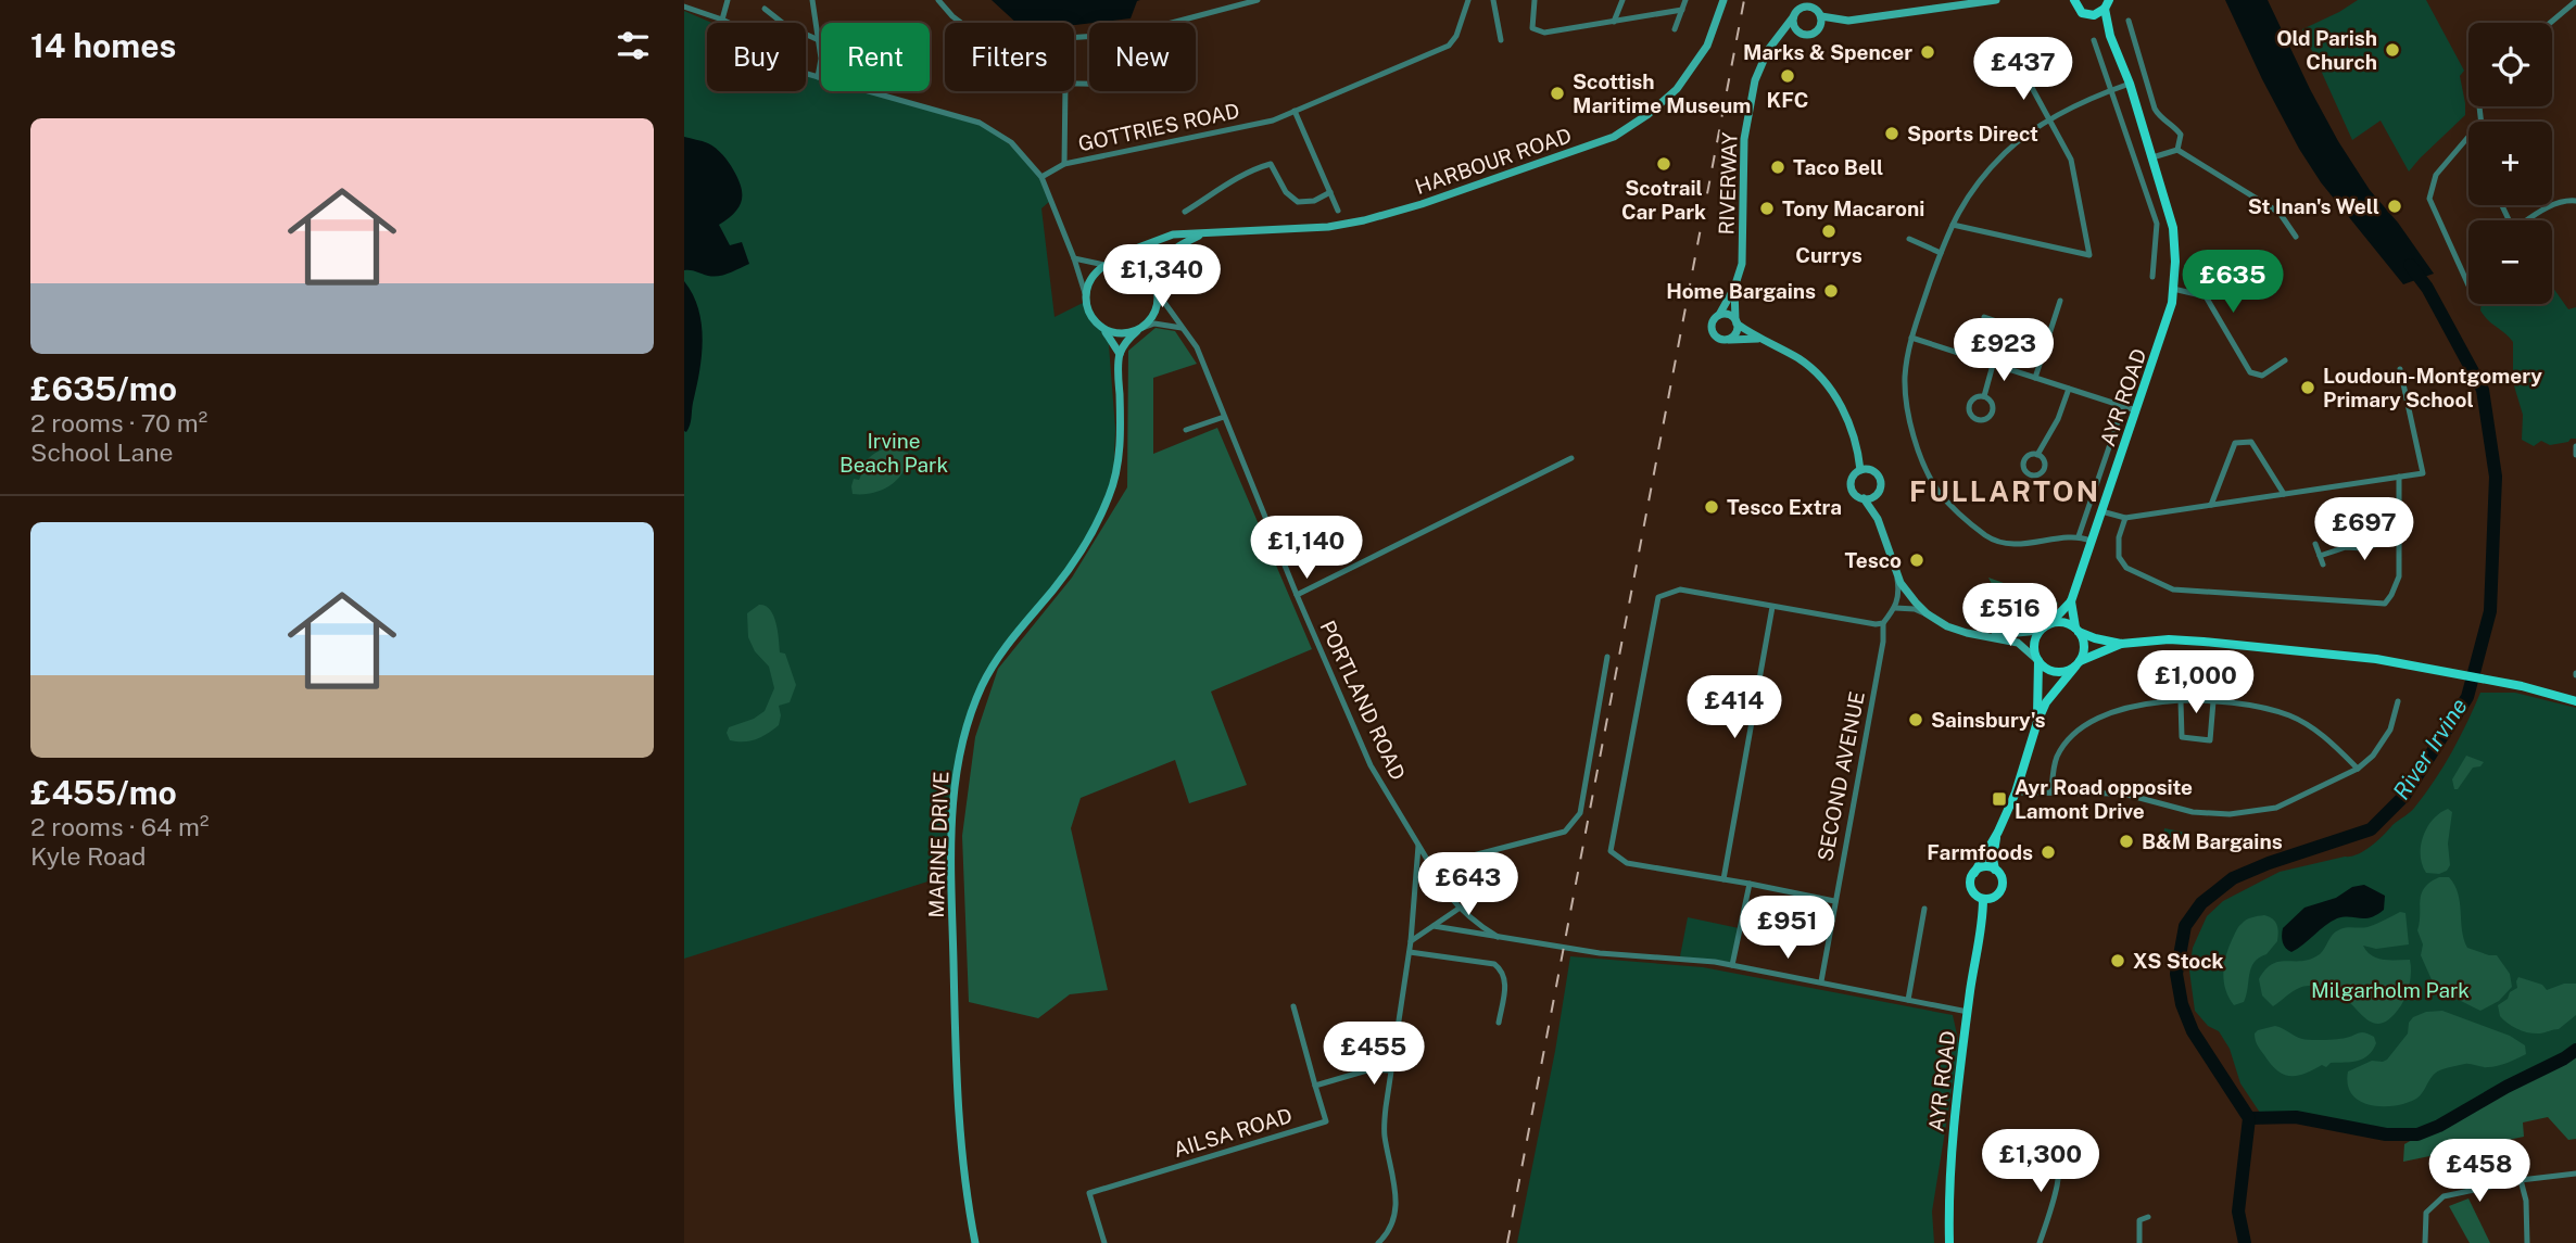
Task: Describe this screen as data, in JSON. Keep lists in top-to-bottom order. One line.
{"streets":{"main road":["AYR ROAD"],"street":["GOTTRIES ROAD","HARBOUR ROAD","RIVERWAY","PORTLAND ROAD","SECOND AVENUE","MARINE DRIVE","AILSA ROAD"]},"crossings":[["HARBOUR ROAD","PORTLAND ROAD"],["AYR ROAD","PORTLAND ROAD"],["PORTLAND ROAD","SECOND AVENUE"]],"districts":["FULLARTON"],"water":["River Irvine"],"parks":["Irvine Beach Park","Milgarholm Park"],"places":{"other":["Old Parish Church","Marks & Spencer","KFC","Scottish Maritime Museum","Sports Direct","Scotrail Car Park","Taco Bell","St Inan's Well","Tony Macaroni","Currys","Home Bargains","Loudoun-Montgomery Primary School","Tesco Extra","Tesco","Sainsbury's","B&M Bargains","Farmfoods","XS Stock"],"transit":["Ayr Road opposite Lamont Drive"]},"page":{"heading":"14 homes","map_buttons":["+","−"],"chip":["Buy","Rent","Filters","New"],"price":["£437","£1,340","£635","£923","£697","£1,140","£516","£1,000","£414","£643","£951","£455","£1,300","£458"],"list":[{"name":"£635/mo","note":"2 rooms · 70 m² · School Lane"},{"name":"£455/mo","note":"2 rooms · 64 m² · Kyle Road"}]}}
